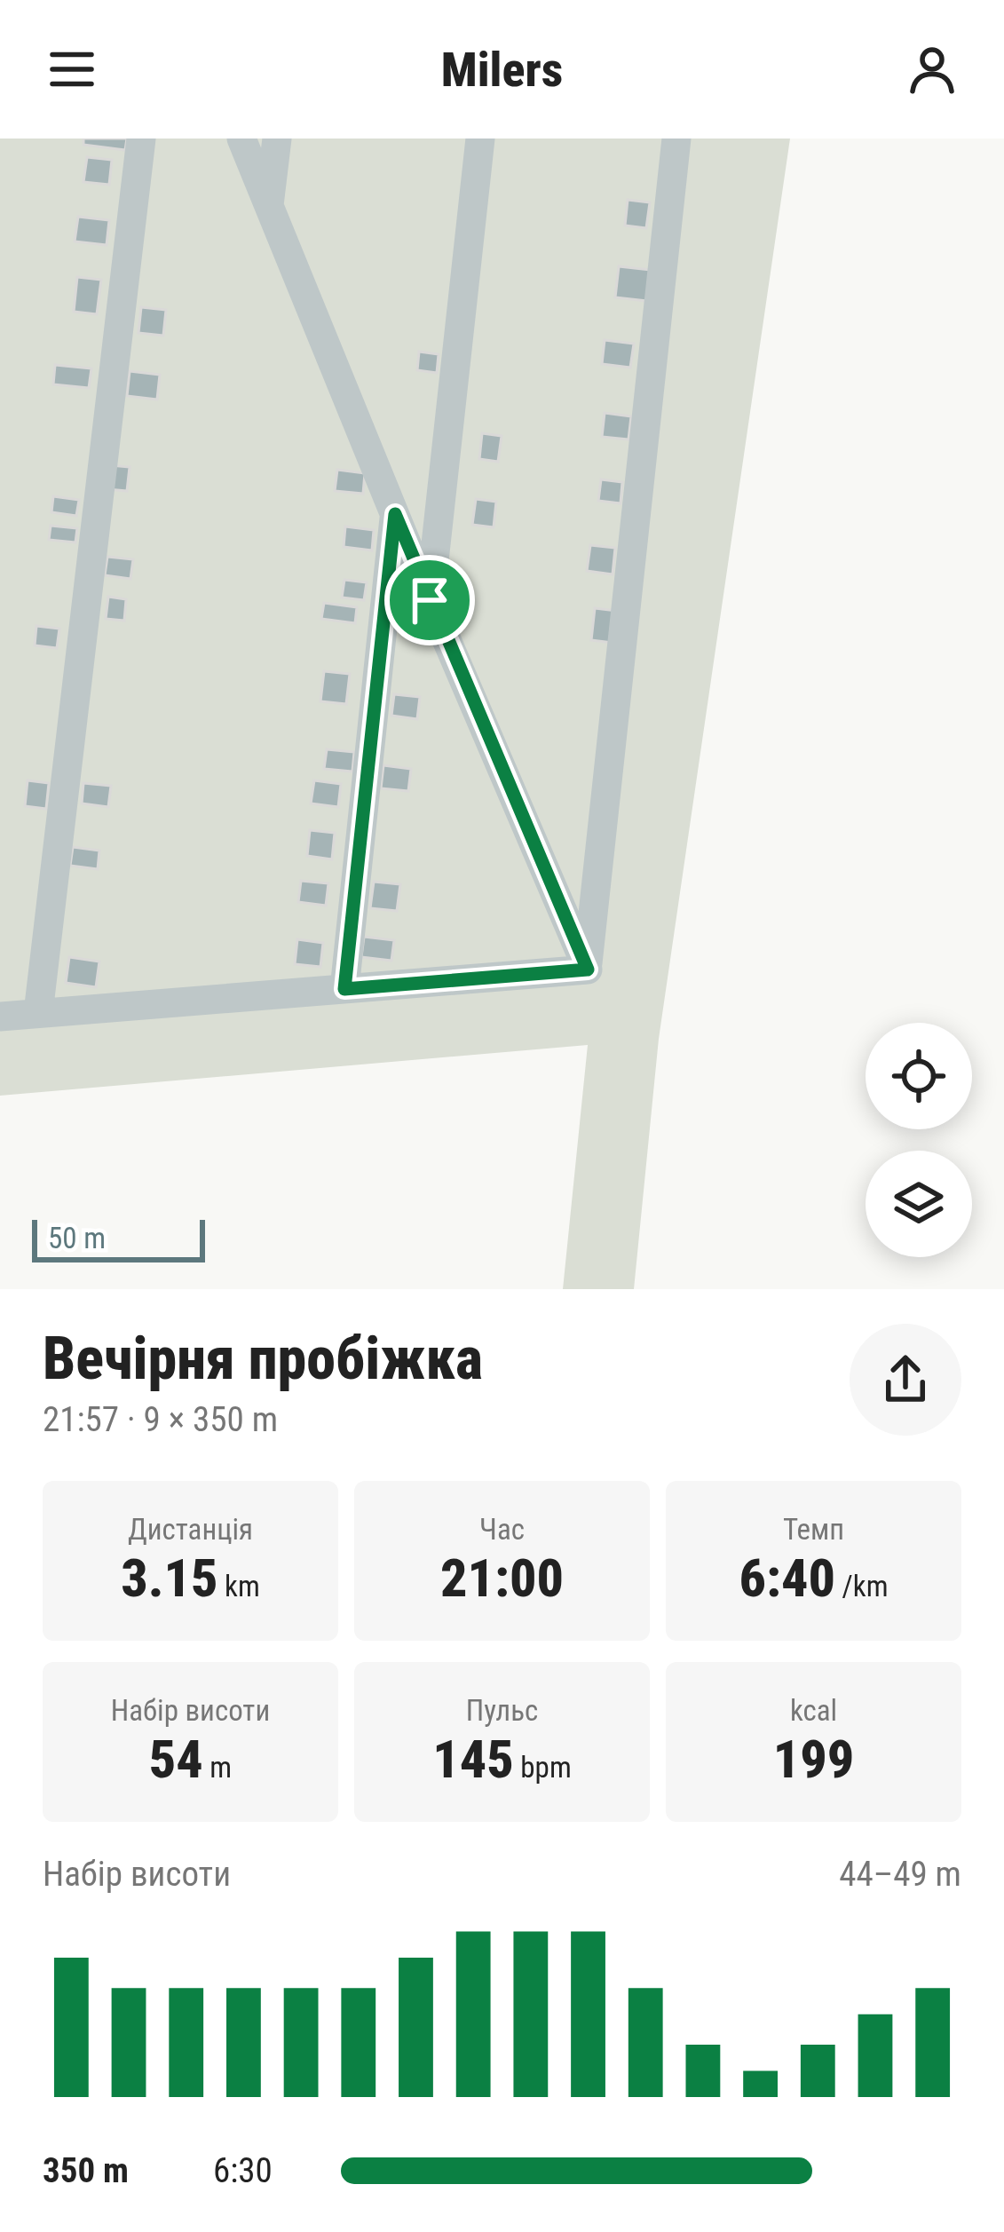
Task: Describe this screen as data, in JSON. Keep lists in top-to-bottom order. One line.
{"scale_bar":"50 m","page":{"header":"Milers","scale":"50 m","heading":["Вечірня пробіжка","21:57 · 9 × 350 m"],"stats":[["Дистанція","3.15 km"],["Час","21:00"],["Темп","6:40 /km"],["Набір висоти","54 m"],["Пульс","145 bpm"],["kcal","199"]],"chart":["Набір висоти","44–49 m"],"list":[{"name":"350 m","note":"6:30"}]}}
